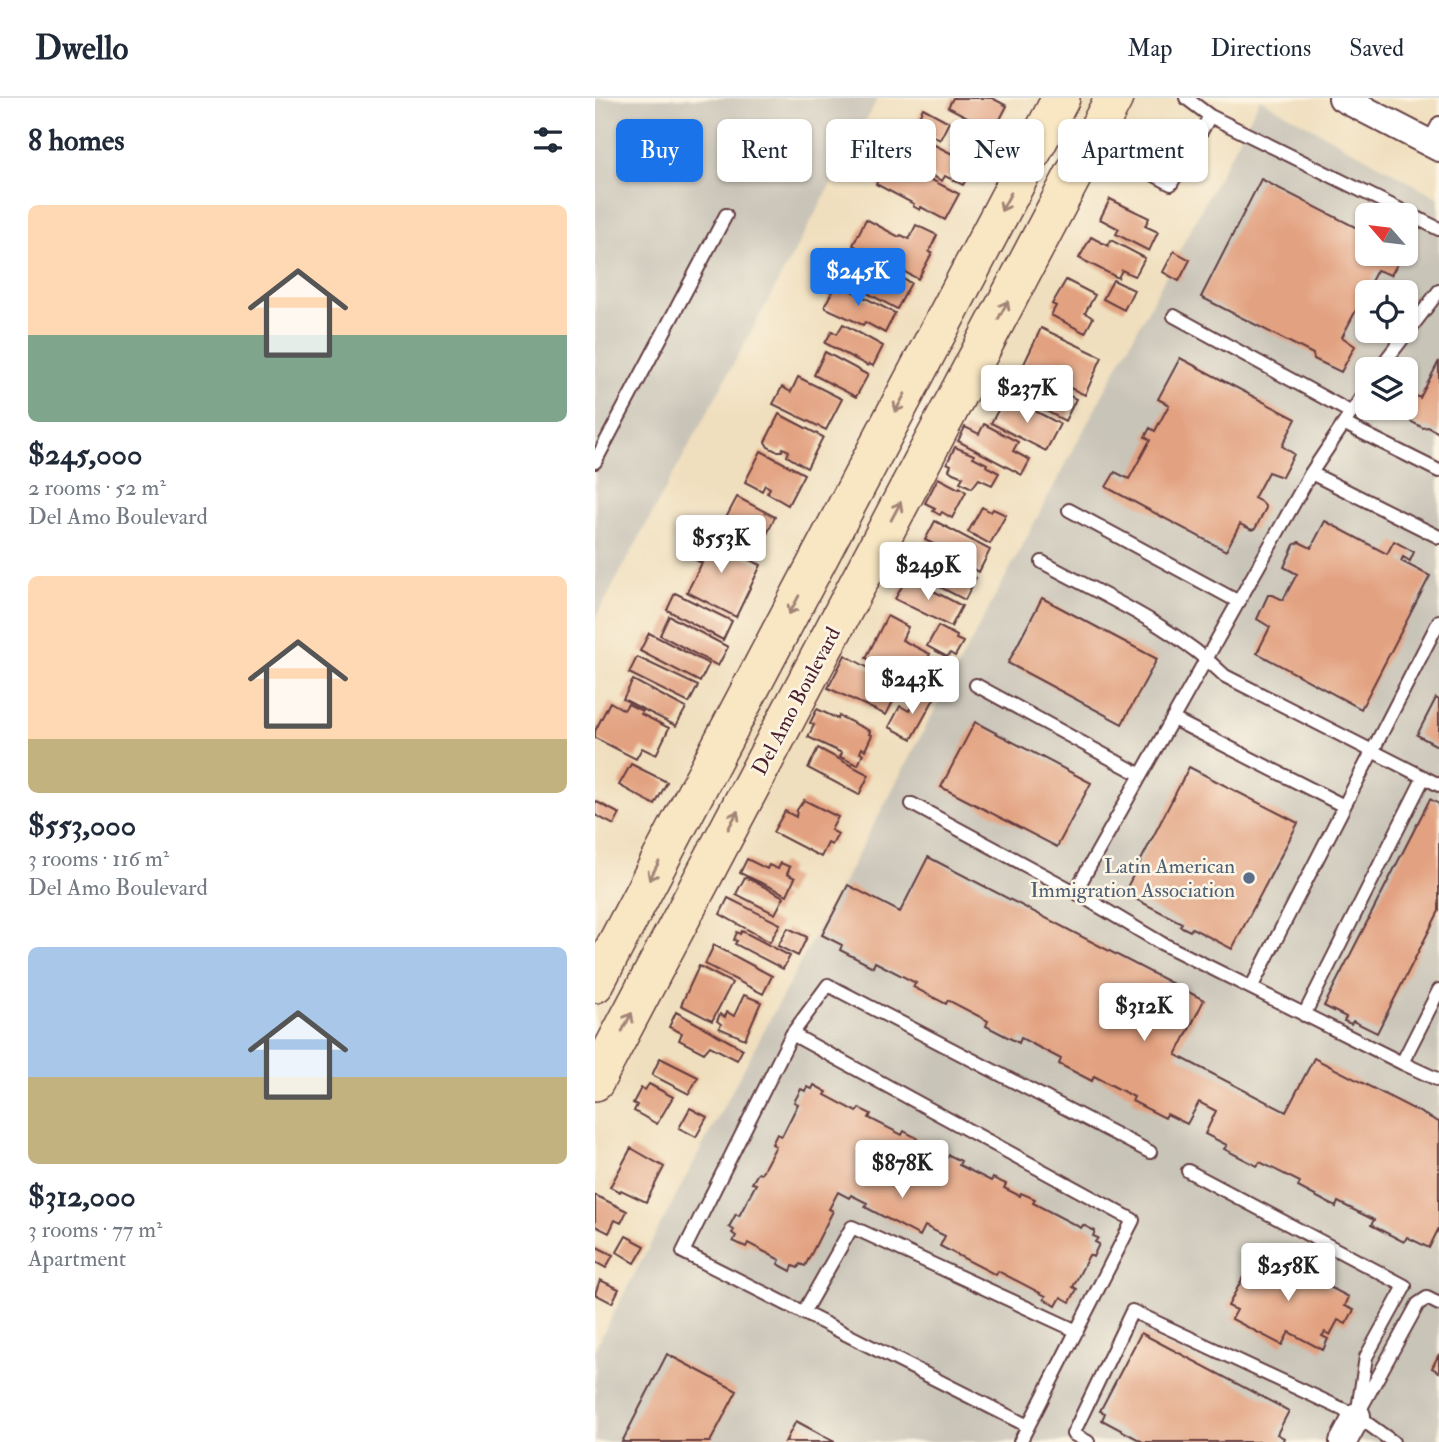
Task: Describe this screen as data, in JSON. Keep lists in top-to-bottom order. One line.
{"streets":{"main road":["Del Amo Boulevard"]},"places":["Latin American Immigration Association"],"north":"top left","page":{"header":"Dwello","nav":["Map","Directions","Saved"],"heading":"8 homes","chip":["Buy","Rent","Filters","New","Apartment"],"list":[{"name":"$245,000","note":"2 rooms · 52 m² · Del Amo Boulevard"},{"name":"$553,000","note":"3 rooms · 116 m² · Del Amo Boulevard"},{"name":"$312,000","note":"3 rooms · 77 m² · Apartment"}],"price":["$245K","$237K","$553K","$249K","$243K","$312K","$878K","$258K"]}}
